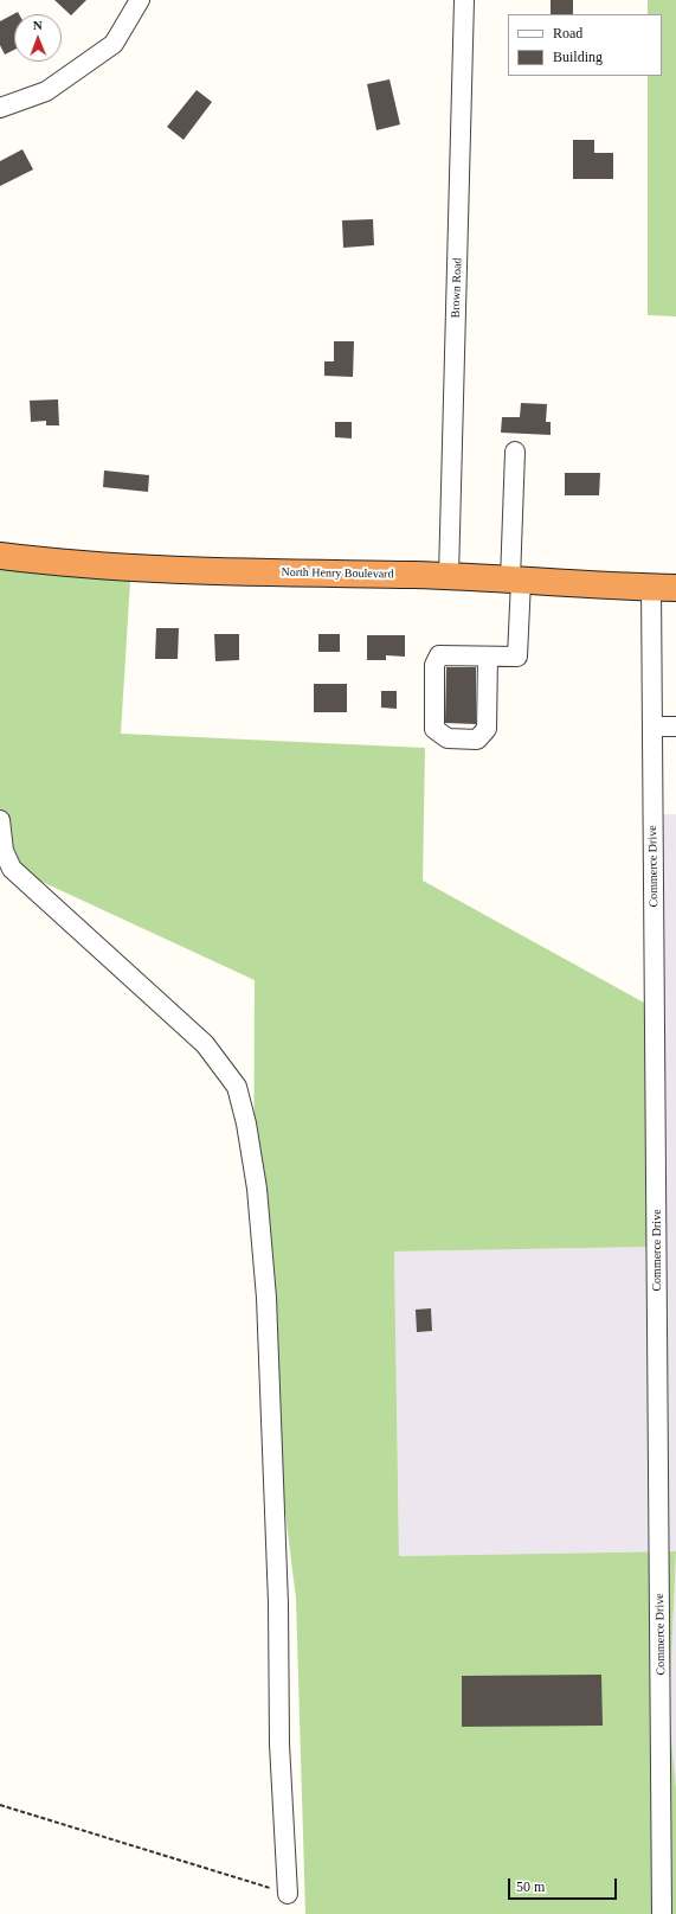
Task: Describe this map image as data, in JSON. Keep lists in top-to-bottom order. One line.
{"streets":{"highway":["North Henry Boulevard"],"street":["Brown Road","Commerce Drive"]},"crossings":[["Brown Road","North Henry Boulevard"],["North Henry Boulevard","Commerce Drive"]],"legend":["Road","Building"],"scale_bar":"50 m","north":"top"}
